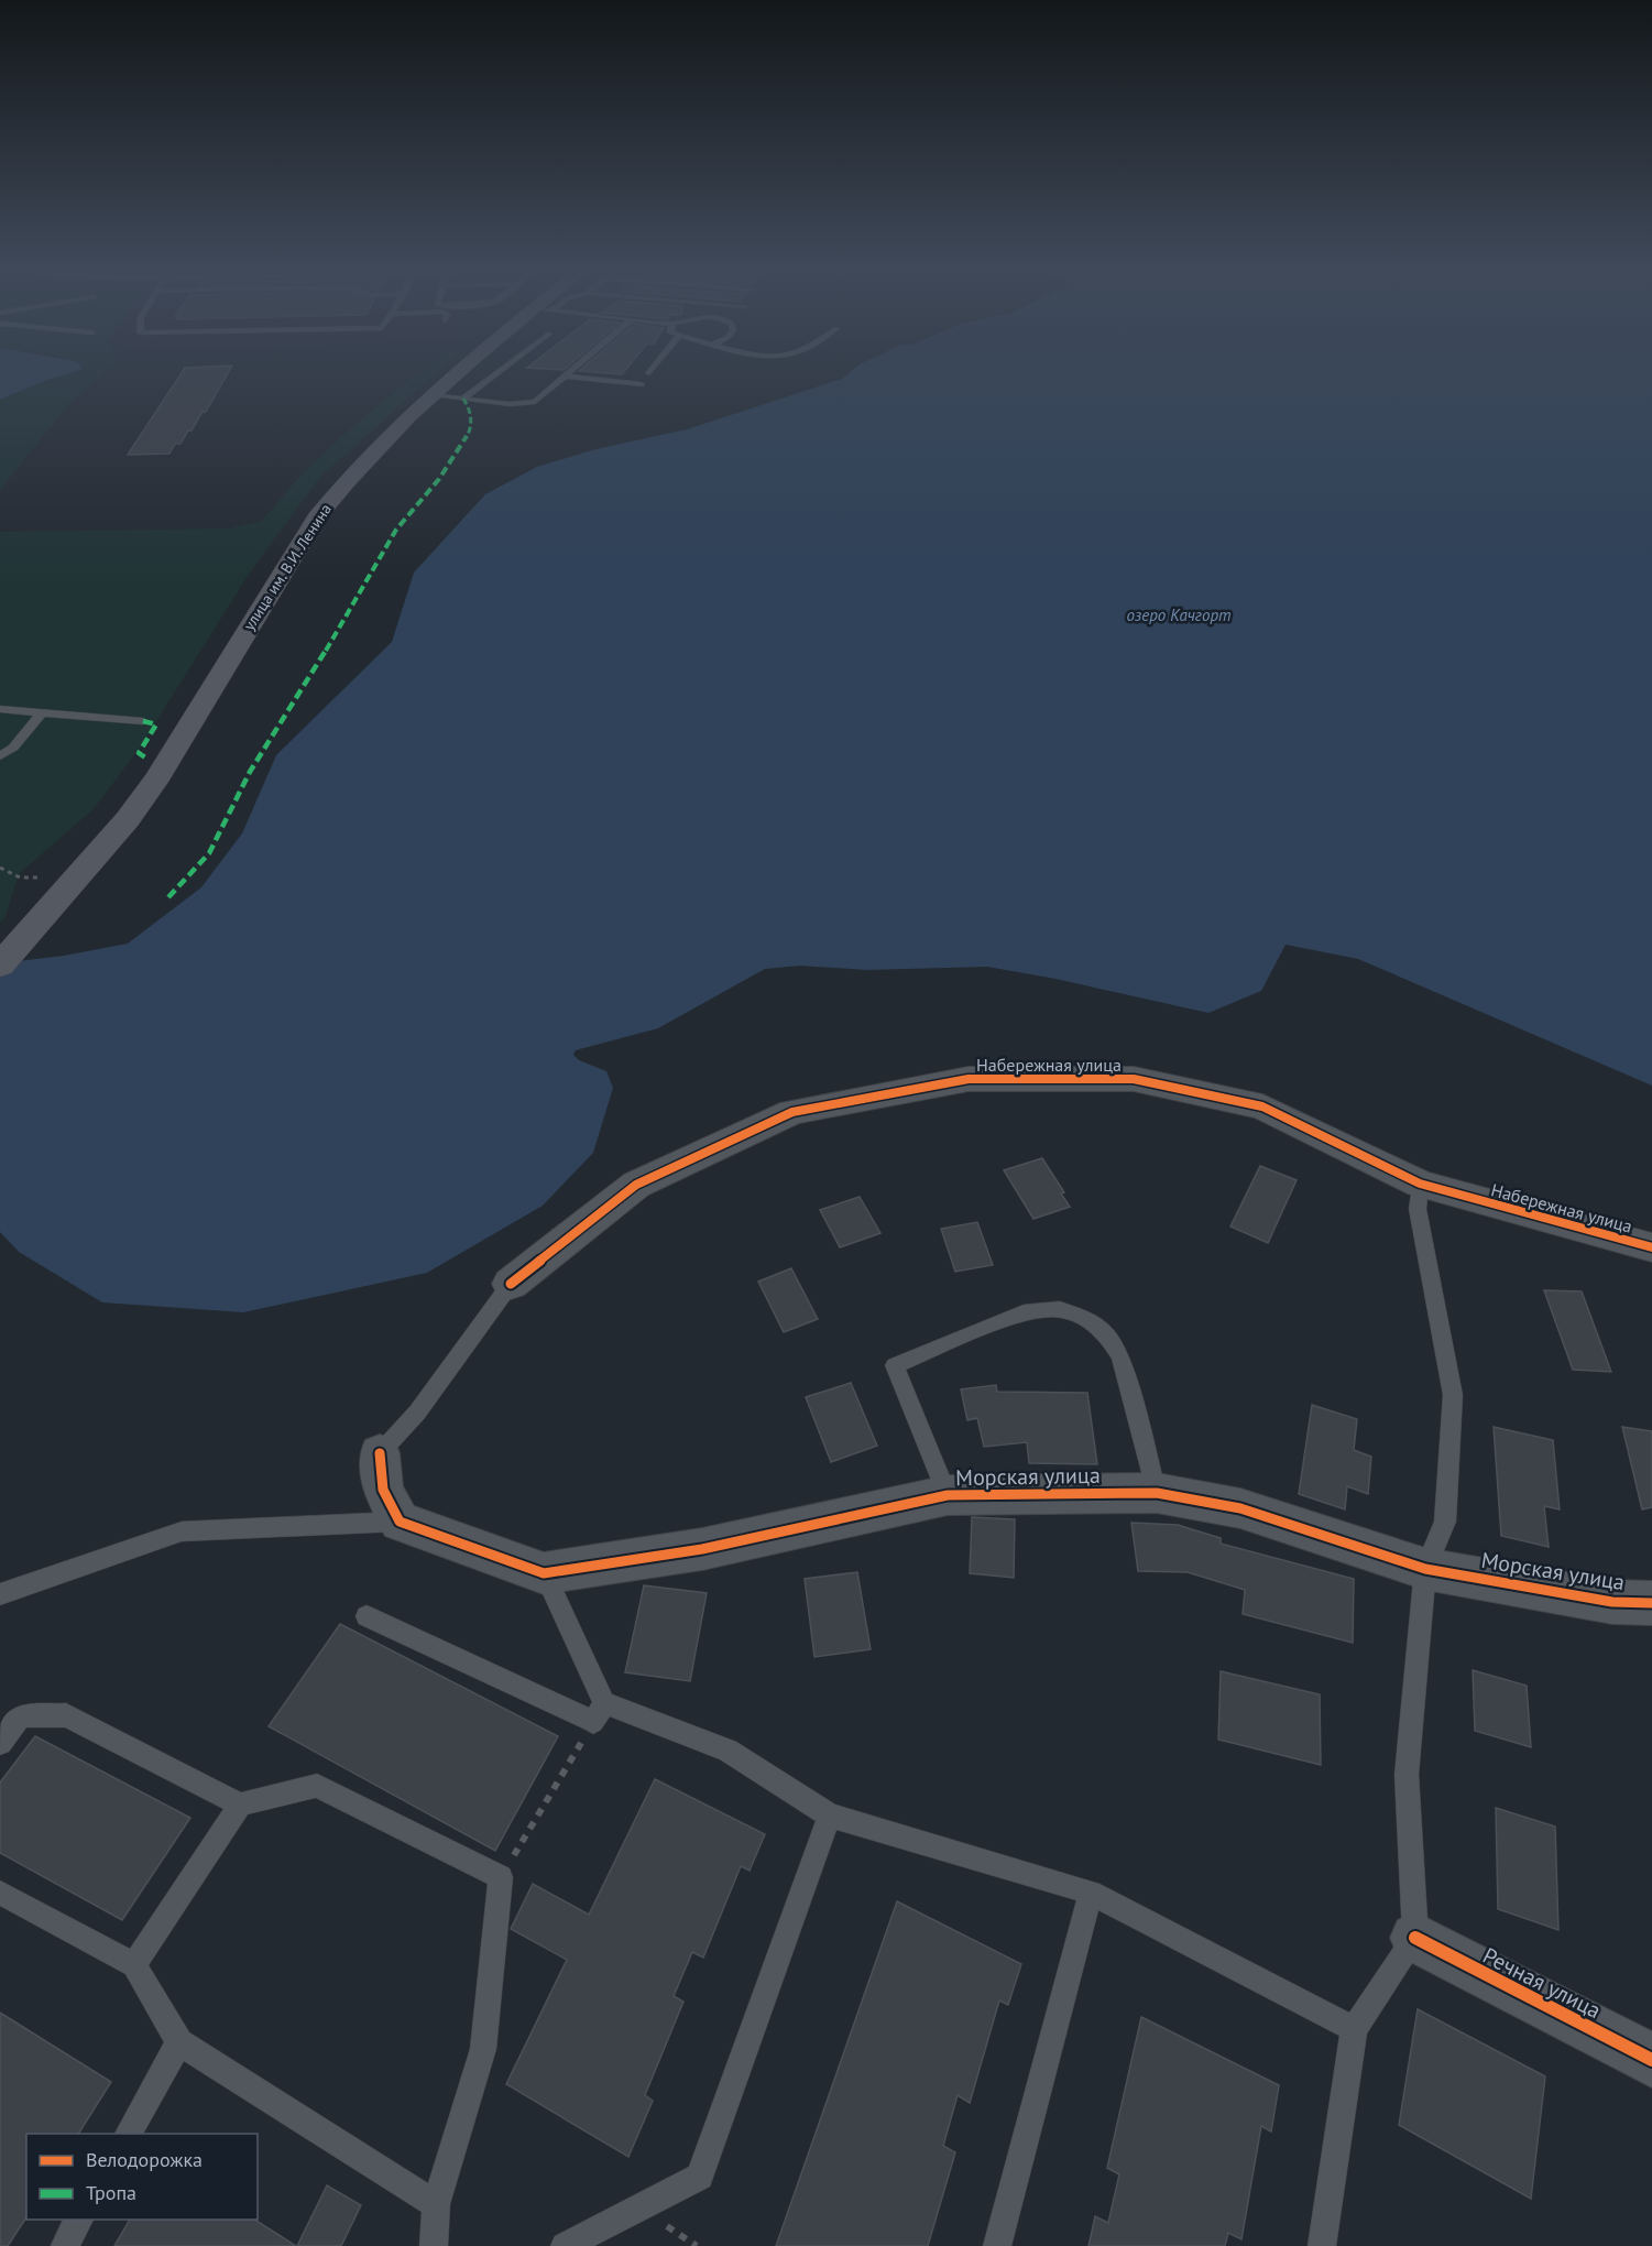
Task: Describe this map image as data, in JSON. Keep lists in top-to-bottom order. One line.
{"streets":{"main road":["улица им. В.И. Ленина"],"street":["Набережная улица","Морская улица","Речная улица"]},"water":["озеро Качгорт"],"legend":["Велодорожка","Тропа"]}
